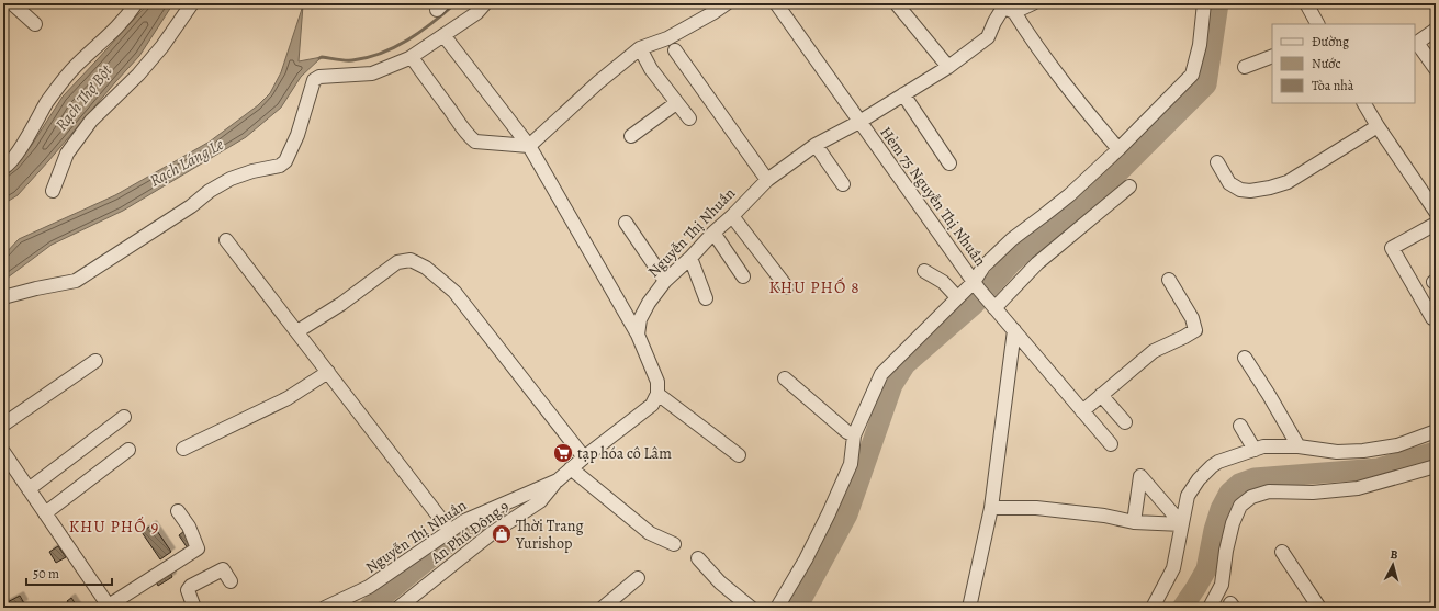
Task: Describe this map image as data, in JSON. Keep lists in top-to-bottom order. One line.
{"streets":{"street":["Hẻm 75 Nguyễn Thị Nhuần","Nguyễn Thị Nhuần","An Phú Đông 9"]},"crossings":[["Hẻm 75 Nguyễn Thị Nhuần","Nguyễn Thị Nhuần"],["Nguyễn Thị Nhuần","An Phú Đông 9"]],"districts":["KHU PHỐ 8","KHU PHỐ 9"],"water":["Rạch Thợ Bột","Rạch Láng Le"],"places":{"supermarket":["tạp hóa cô Lâm"],"shop":["Thời Trang Yurishop"]},"legend":["Đường","Nước","Tòa nhà"],"scale_bar":"50 m","north":"top"}
